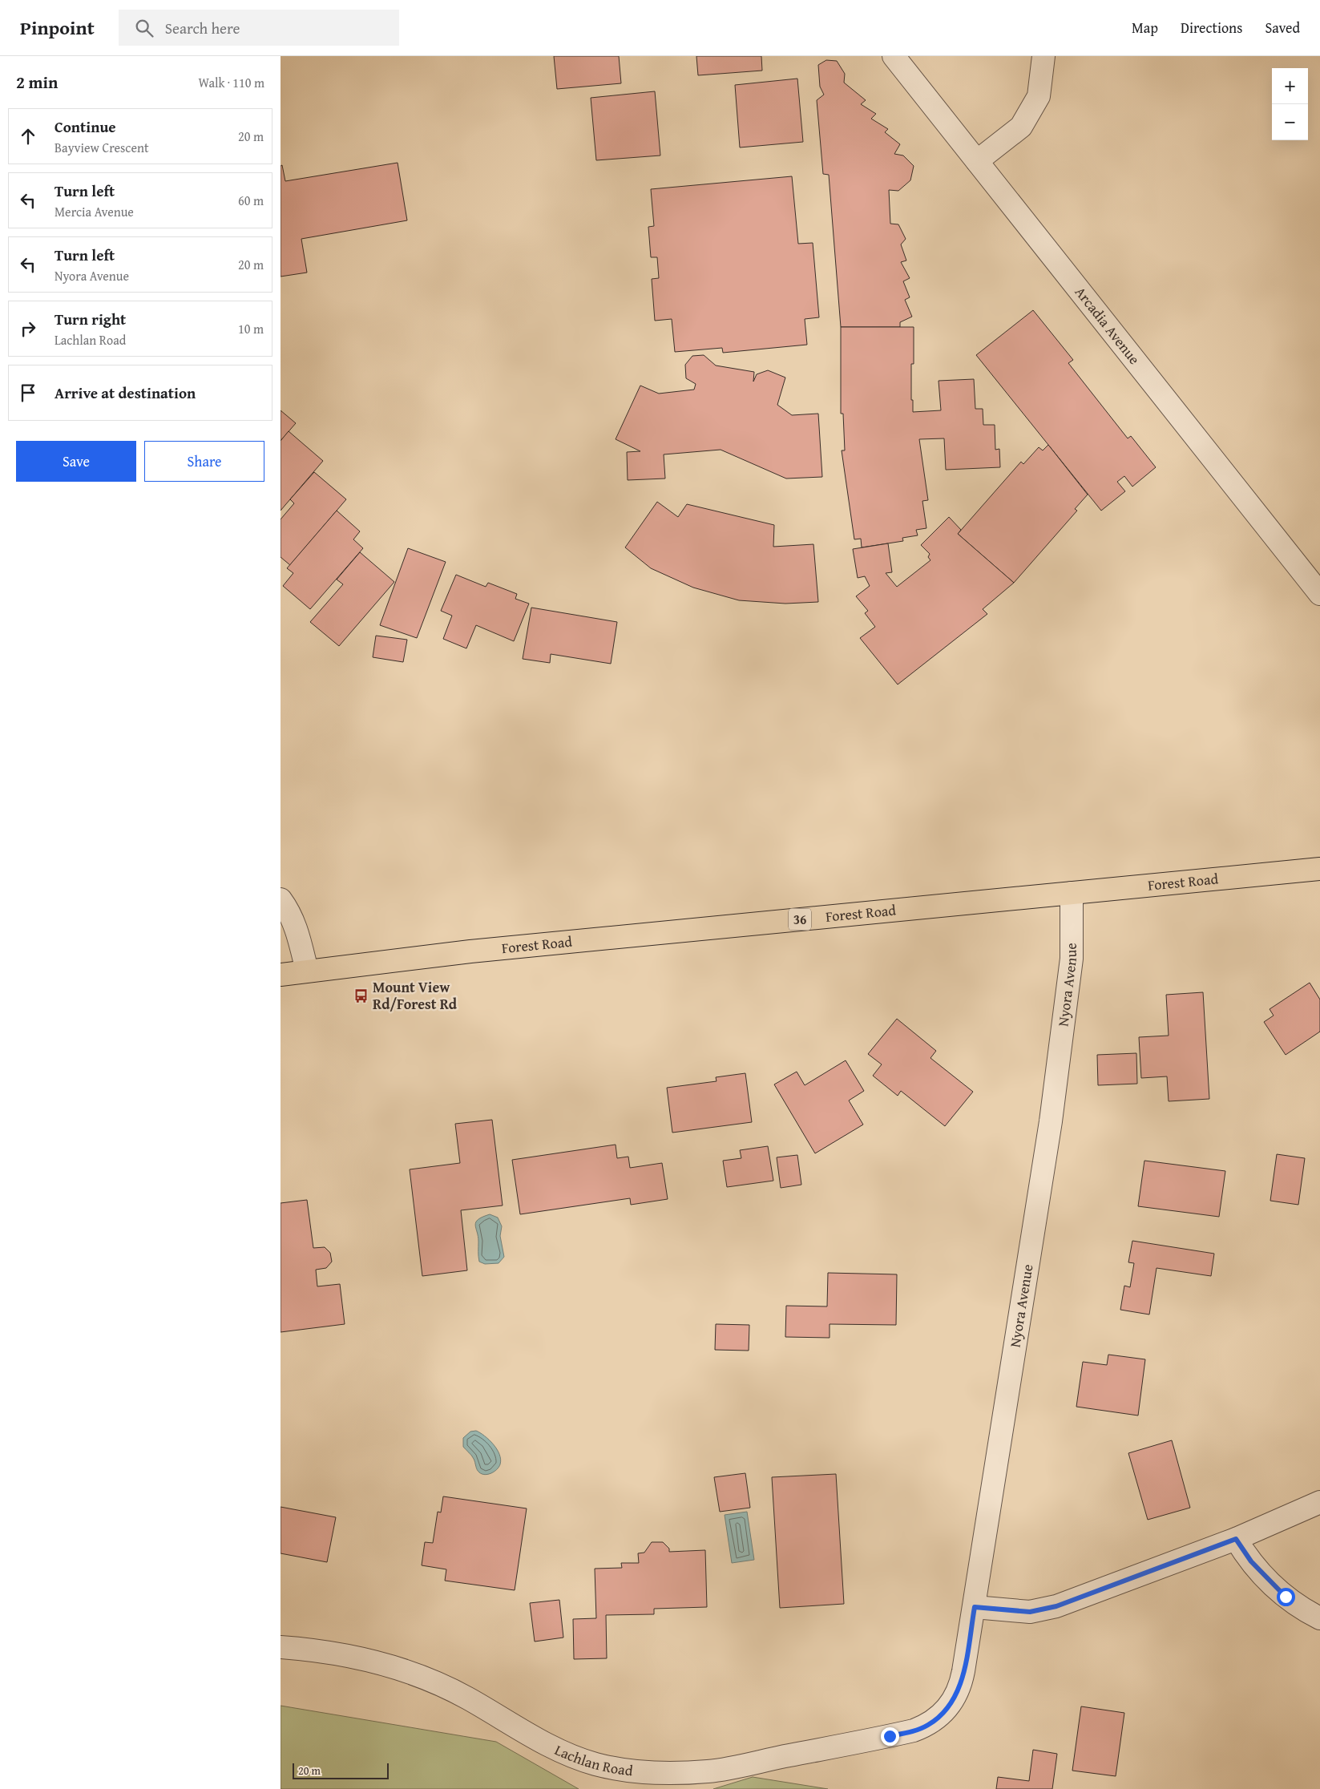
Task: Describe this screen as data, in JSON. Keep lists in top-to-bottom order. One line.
{"streets":{"main road":["Forest Road","36"],"street":["Arcadia Avenue","Nyora Avenue","Lachlan Road"]},"crossings":[["Forest Road","Nyora Avenue"],["Nyora Avenue","Lachlan Road"]],"places":{"bus stop":["Mount View Rd/Forest Rd"]},"scale_bar":"20 m","page":{"header":"Pinpoint","search":"Search here","nav":["Map","Directions","Saved"],"heading":["2 min","Walk · 110 m"],"map_buttons":["+","−"],"list":[["Continue","Bayview Crescent","20 m"],["Turn left","Mercia Avenue","60 m"],["Turn left","Nyora Avenue","20 m"],["Turn right","Lachlan Road","10 m"],"Arrive at destination"],"buttons":["Save","Share"],"scale":"20 m"}}
